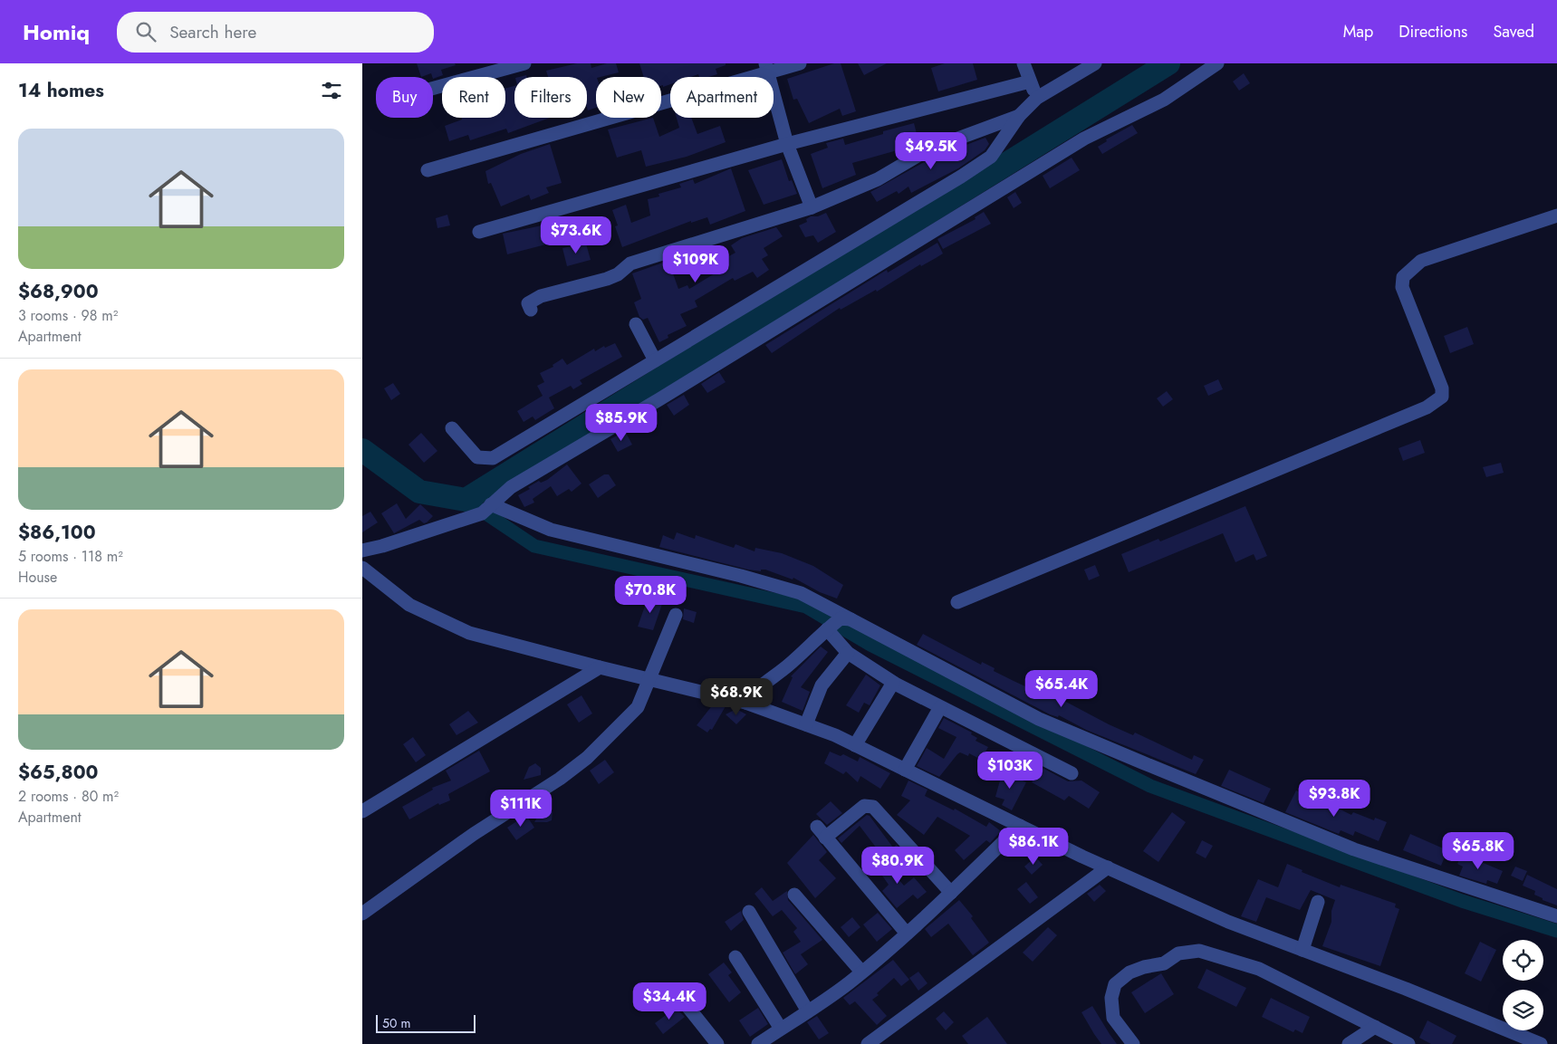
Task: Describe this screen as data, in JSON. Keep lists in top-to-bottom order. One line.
{"scale_bar":"50 m","page":{"header":"Homiq","search":"Search here","nav":["Map","Directions","Saved"],"heading":"14 homes","chip":["Buy","Rent","Filters","New","Apartment"],"list":[{"name":"$68,900","note":"3 rooms · 98 m² · Apartment"},{"name":"$86,100","note":"5 rooms · 118 m² · House"},{"name":"$65,800","note":"2 rooms · 80 m² · Apartment"}],"price":["$49.5K","$73.6K","$109K","$85.9K","$70.8K","$65.4K","$68.9K","$103K","$93.8K","$111K","$86.1K","$65.8K","$80.9K","$34.4K"],"scale":"50 m"}}
